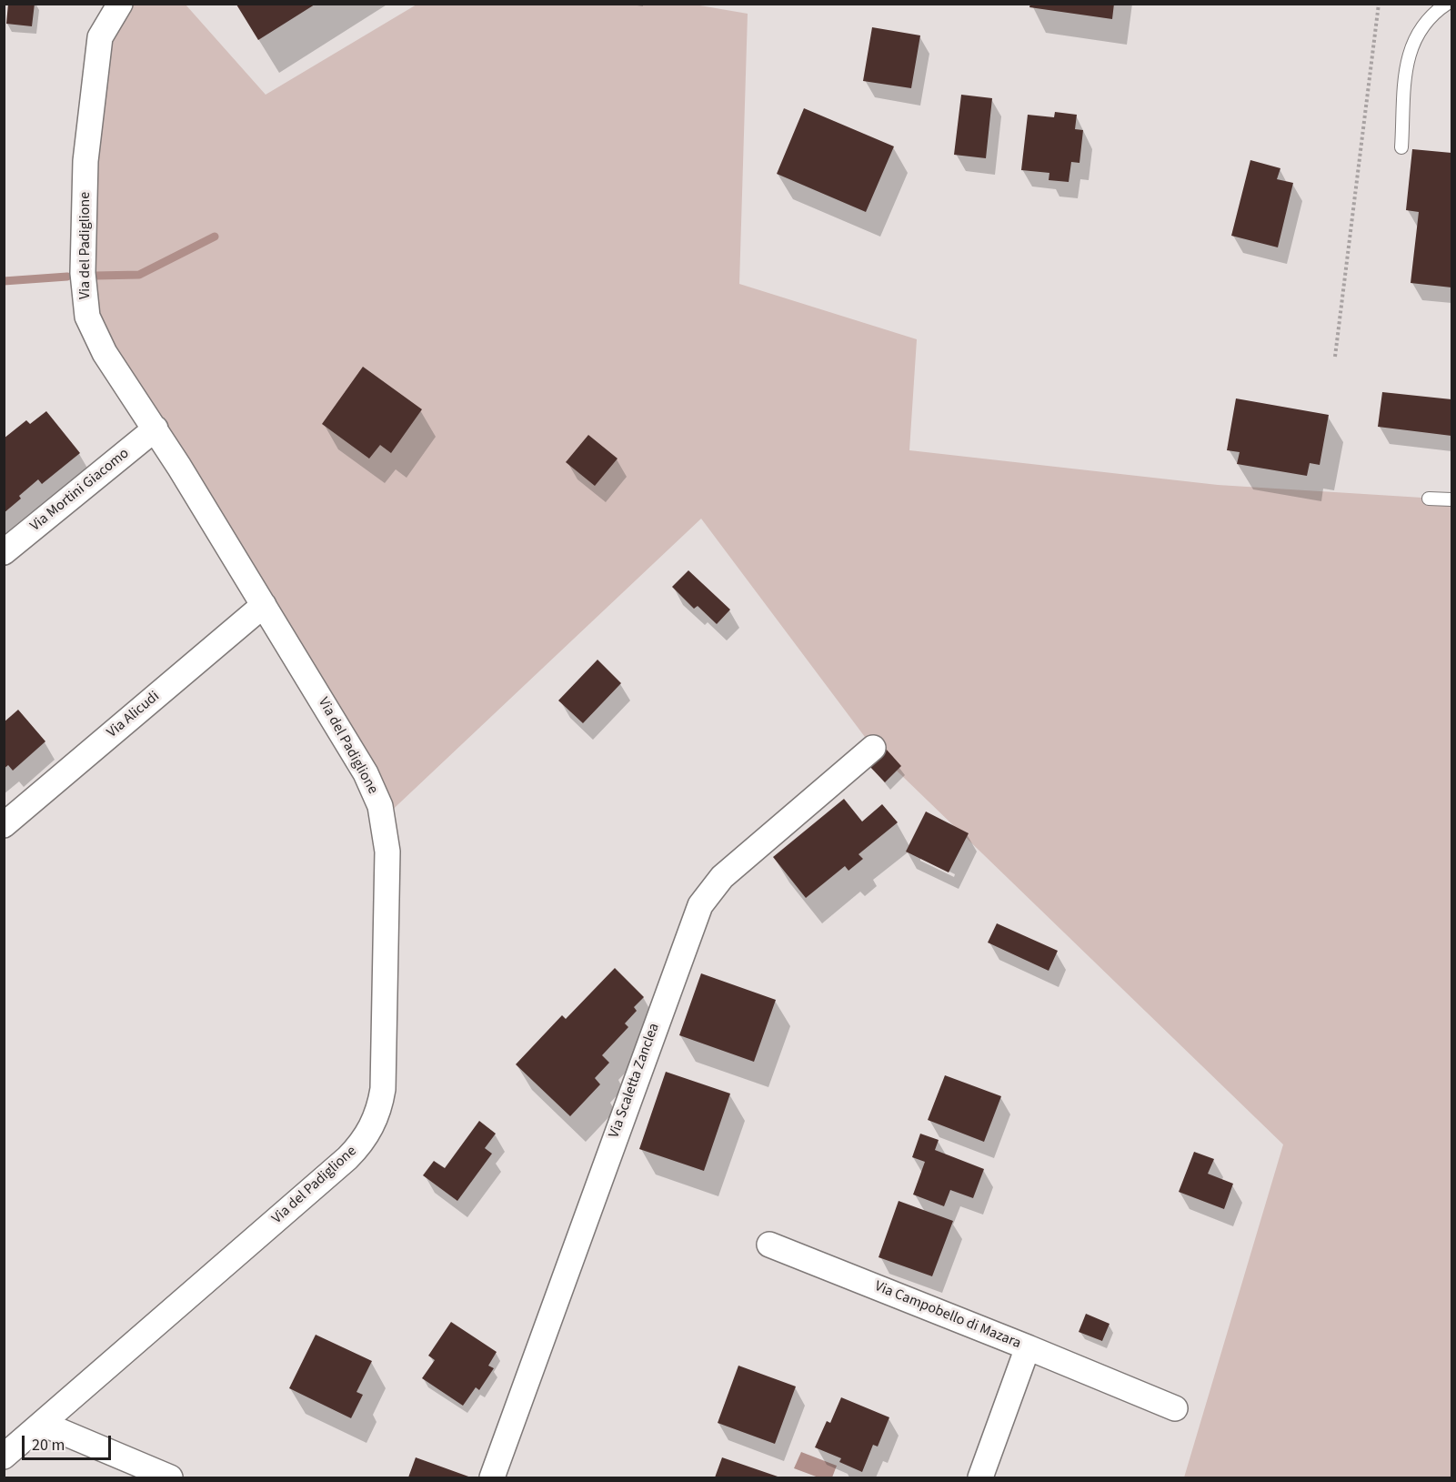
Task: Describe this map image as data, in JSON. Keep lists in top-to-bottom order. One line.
{"streets":{"street":["Via del Padiglione","Via Mortini Giacomo","Via Alicudi","Via Scaletta Zanclea","Via Campobello di Mazara"]},"crossings":[["Via del Padiglione","Via Mortini Giacomo"],["Via del Padiglione","Via Alicudi"]],"scale_bar":"20 m"}
